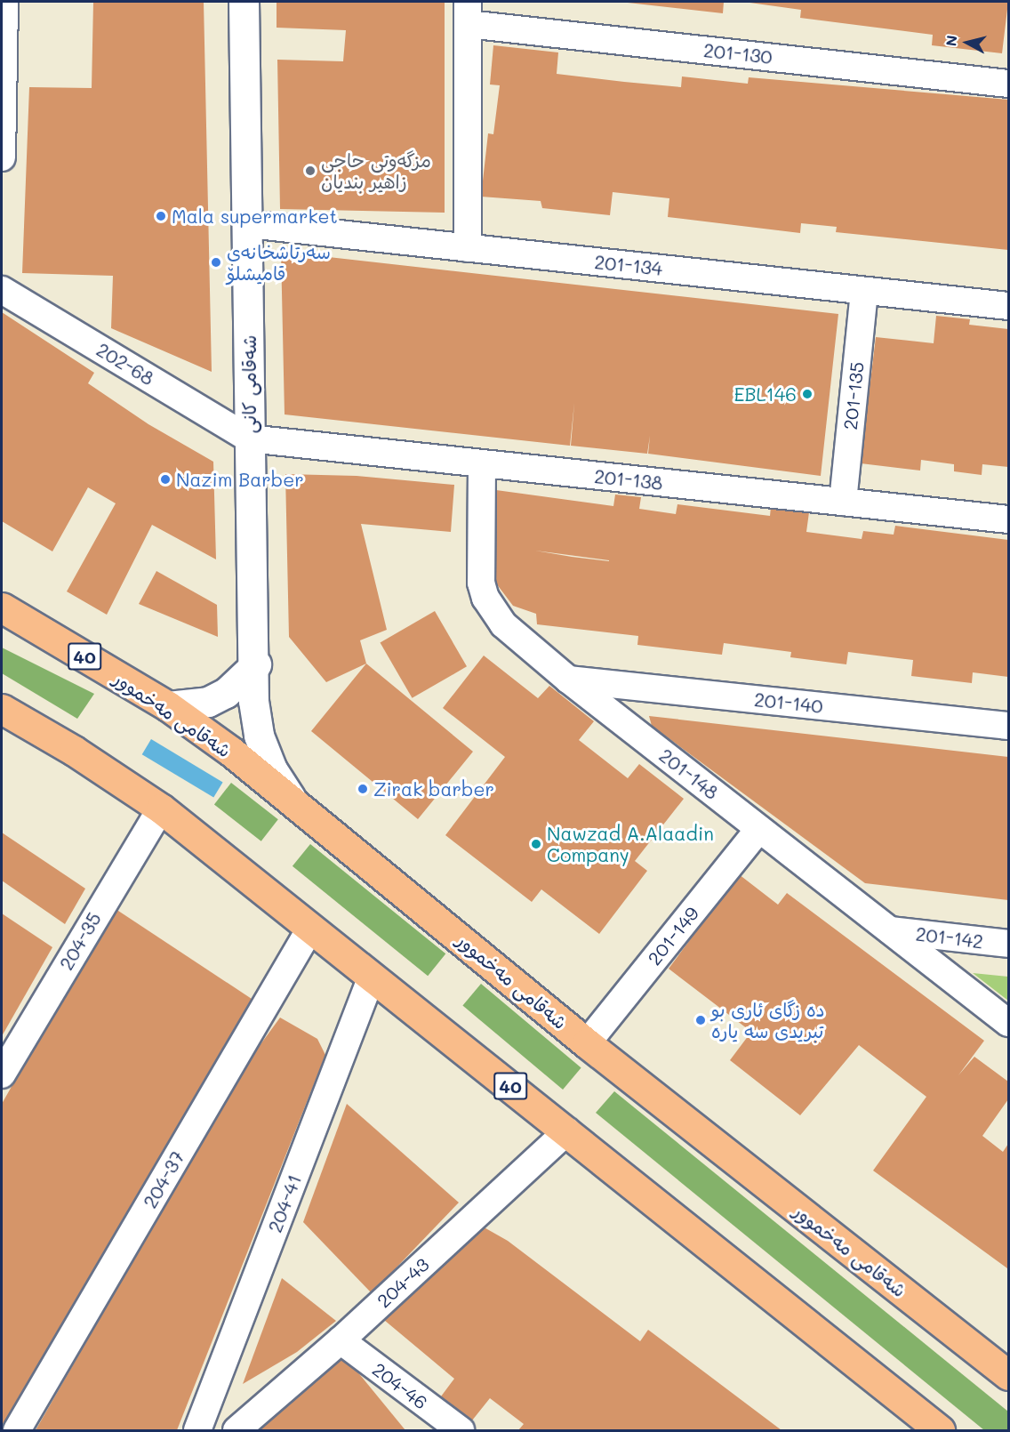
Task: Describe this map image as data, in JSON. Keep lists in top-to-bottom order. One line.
{"streets":{"highway":["40","شەقامی مەخموور"],"street":["201-130","201-134","202-68","شەقامی کانی","201-135","201-138","201-140","201-148","201-149","201-142","204-35","204-37","204-41","204-43","204-46"]},"crossings":[["201-134","شەقامی کانی"],["201-134","201-135"],["202-68","شەقامی کانی"],["202-68","201-138"],["شەقامی کانی","201-138"],["شەقامی کانی","شەقامی مەخموور"],["201-135","201-138"],["201-138","201-148"],["40","204-35"],["40","204-37"],["40","204-41"],["40","204-43"],["201-140","201-148"],["شەقامی مەخموور","201-149"],["201-148","201-149"],["201-148","201-142"],["204-43","204-46"]],"places":["مزگەوتی حاجی زاهیر بندیان","Mala supermarket","سەرتاشخانەی قامیشلۆ","EBL146","Nazim Barber","Zirak barber","Nawzad A.Alaadin Company","ده زگاى ئاری بو تبریدی سە یارە"],"north":"left"}
